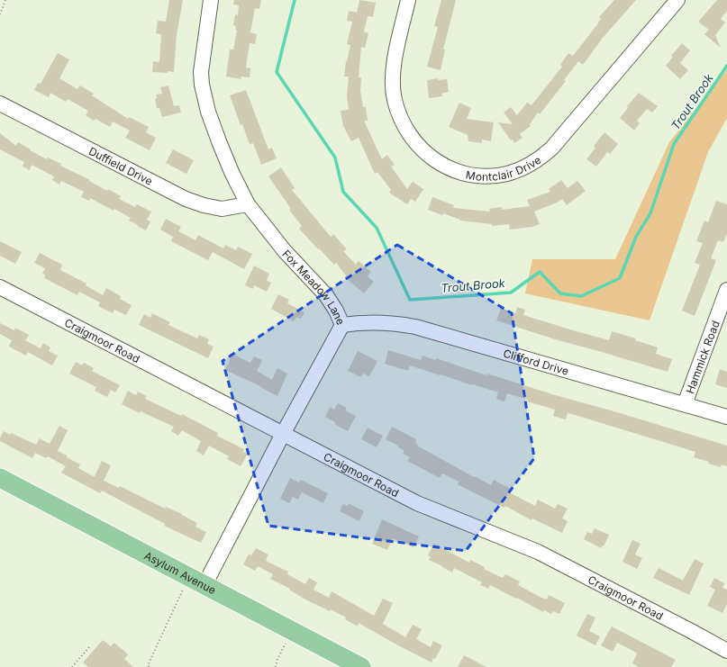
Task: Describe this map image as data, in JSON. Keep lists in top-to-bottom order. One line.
{"streets":{"main road":["Asylum Avenue"],"street":["Montclair Drive","Duffield Drive","Fox Meadow Lane","Craigmoor Road","Hammick Road","Clifford Drive"]},"crossings":[["Duffield Drive","Fox Meadow Lane"],["Fox Meadow Lane","Craigmoor Road"],["Fox Meadow Lane","Clifford Drive"],["Fox Meadow Lane","Asylum Avenue"],["Hammick Road","Clifford Drive"]],"water":["Trout Brook"]}
